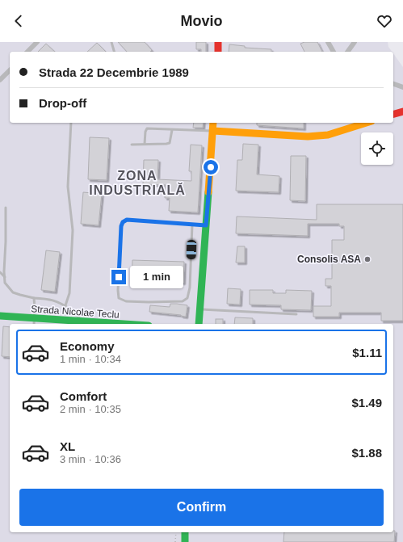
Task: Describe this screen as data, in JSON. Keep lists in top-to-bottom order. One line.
{"streets":{"street":["Strada Nicolae Teclu"]},"districts":["ZONA INDUSTRIALĂ"],"places":["Consolis ASA"],"page":{"header":"Movio","banner":["Strada 22 Decembrie 1989","Drop-off"],"bubble":"1 min","list":[{"name":"Economy","note":"1 min · 10:34","value":"$1.11"},{"name":"Comfort","note":"2 min · 10:35","value":"$1.49"},{"name":"XL","note":"3 min · 10:36","value":"$1.88"}],"buttons":"Confirm"}}
